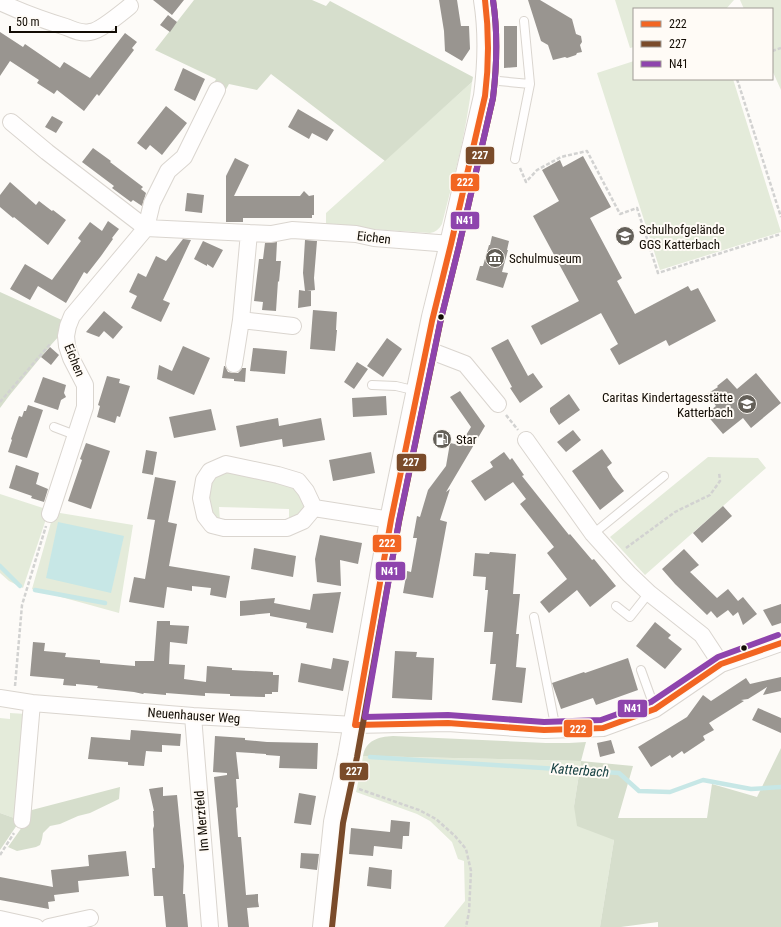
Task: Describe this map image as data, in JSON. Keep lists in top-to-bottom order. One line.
{"streets":{"street":["Eichen","Neuenhauser Weg","Im Merzfeld"]},"crossings":[["Neuenhauser Weg","Im Merzfeld"]],"water":["Katterbach"],"places":{"school or university":["Schulhofgelände GGS Katterbach","Caritas Kindertagesstätte Katterbach"],"museum":["Schulmuseum"],"fuel station":["Star"]},"lines":["transit line 222","transit line 227","transit line N41"],"legend":["222","227","N41"],"scale_bar":"50 m"}
